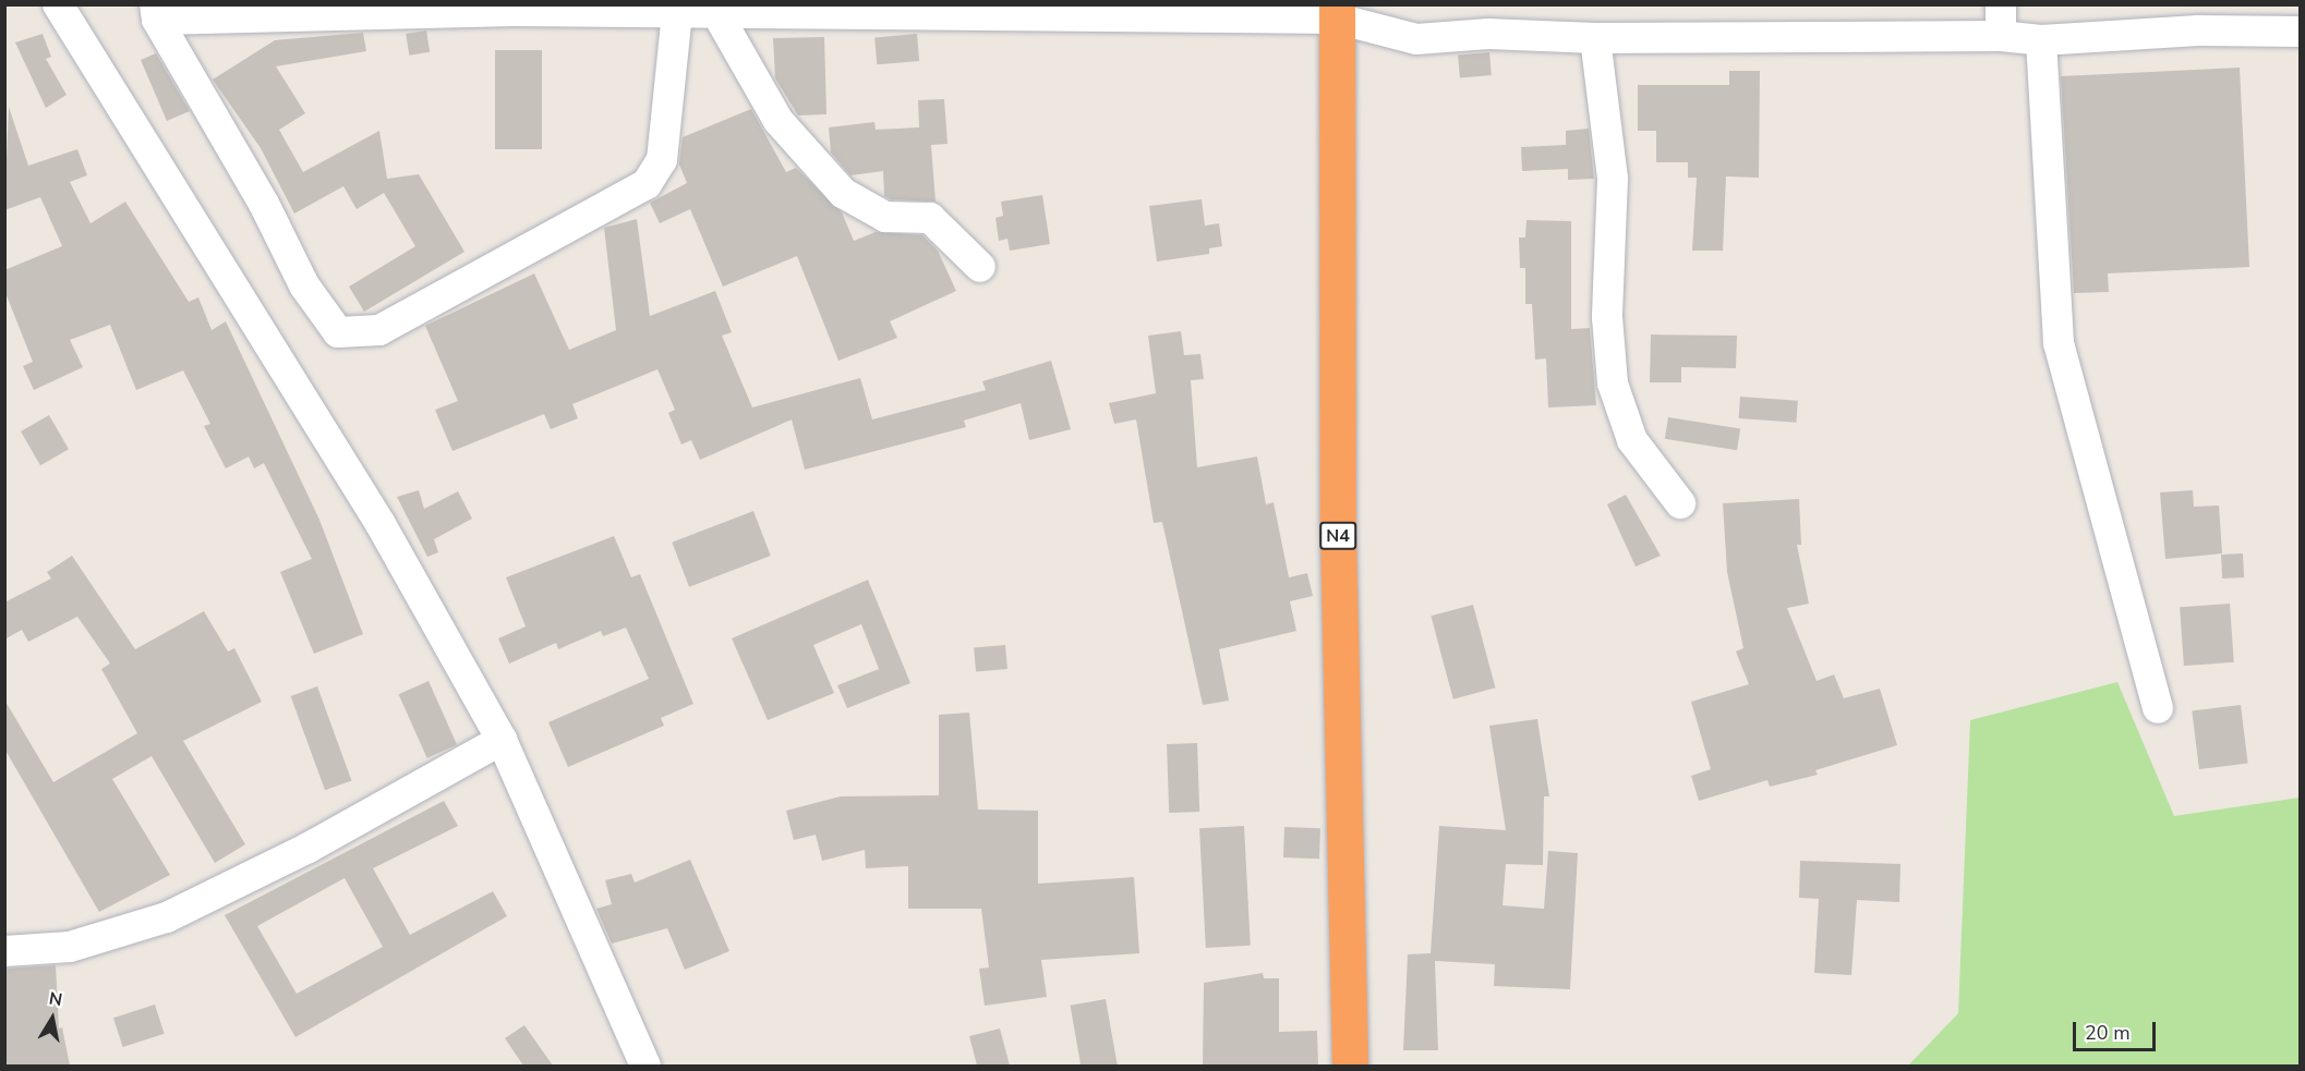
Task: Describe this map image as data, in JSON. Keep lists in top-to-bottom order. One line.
{"streets":{"highway":["N4"]},"scale_bar":"20 m","north":"top"}
